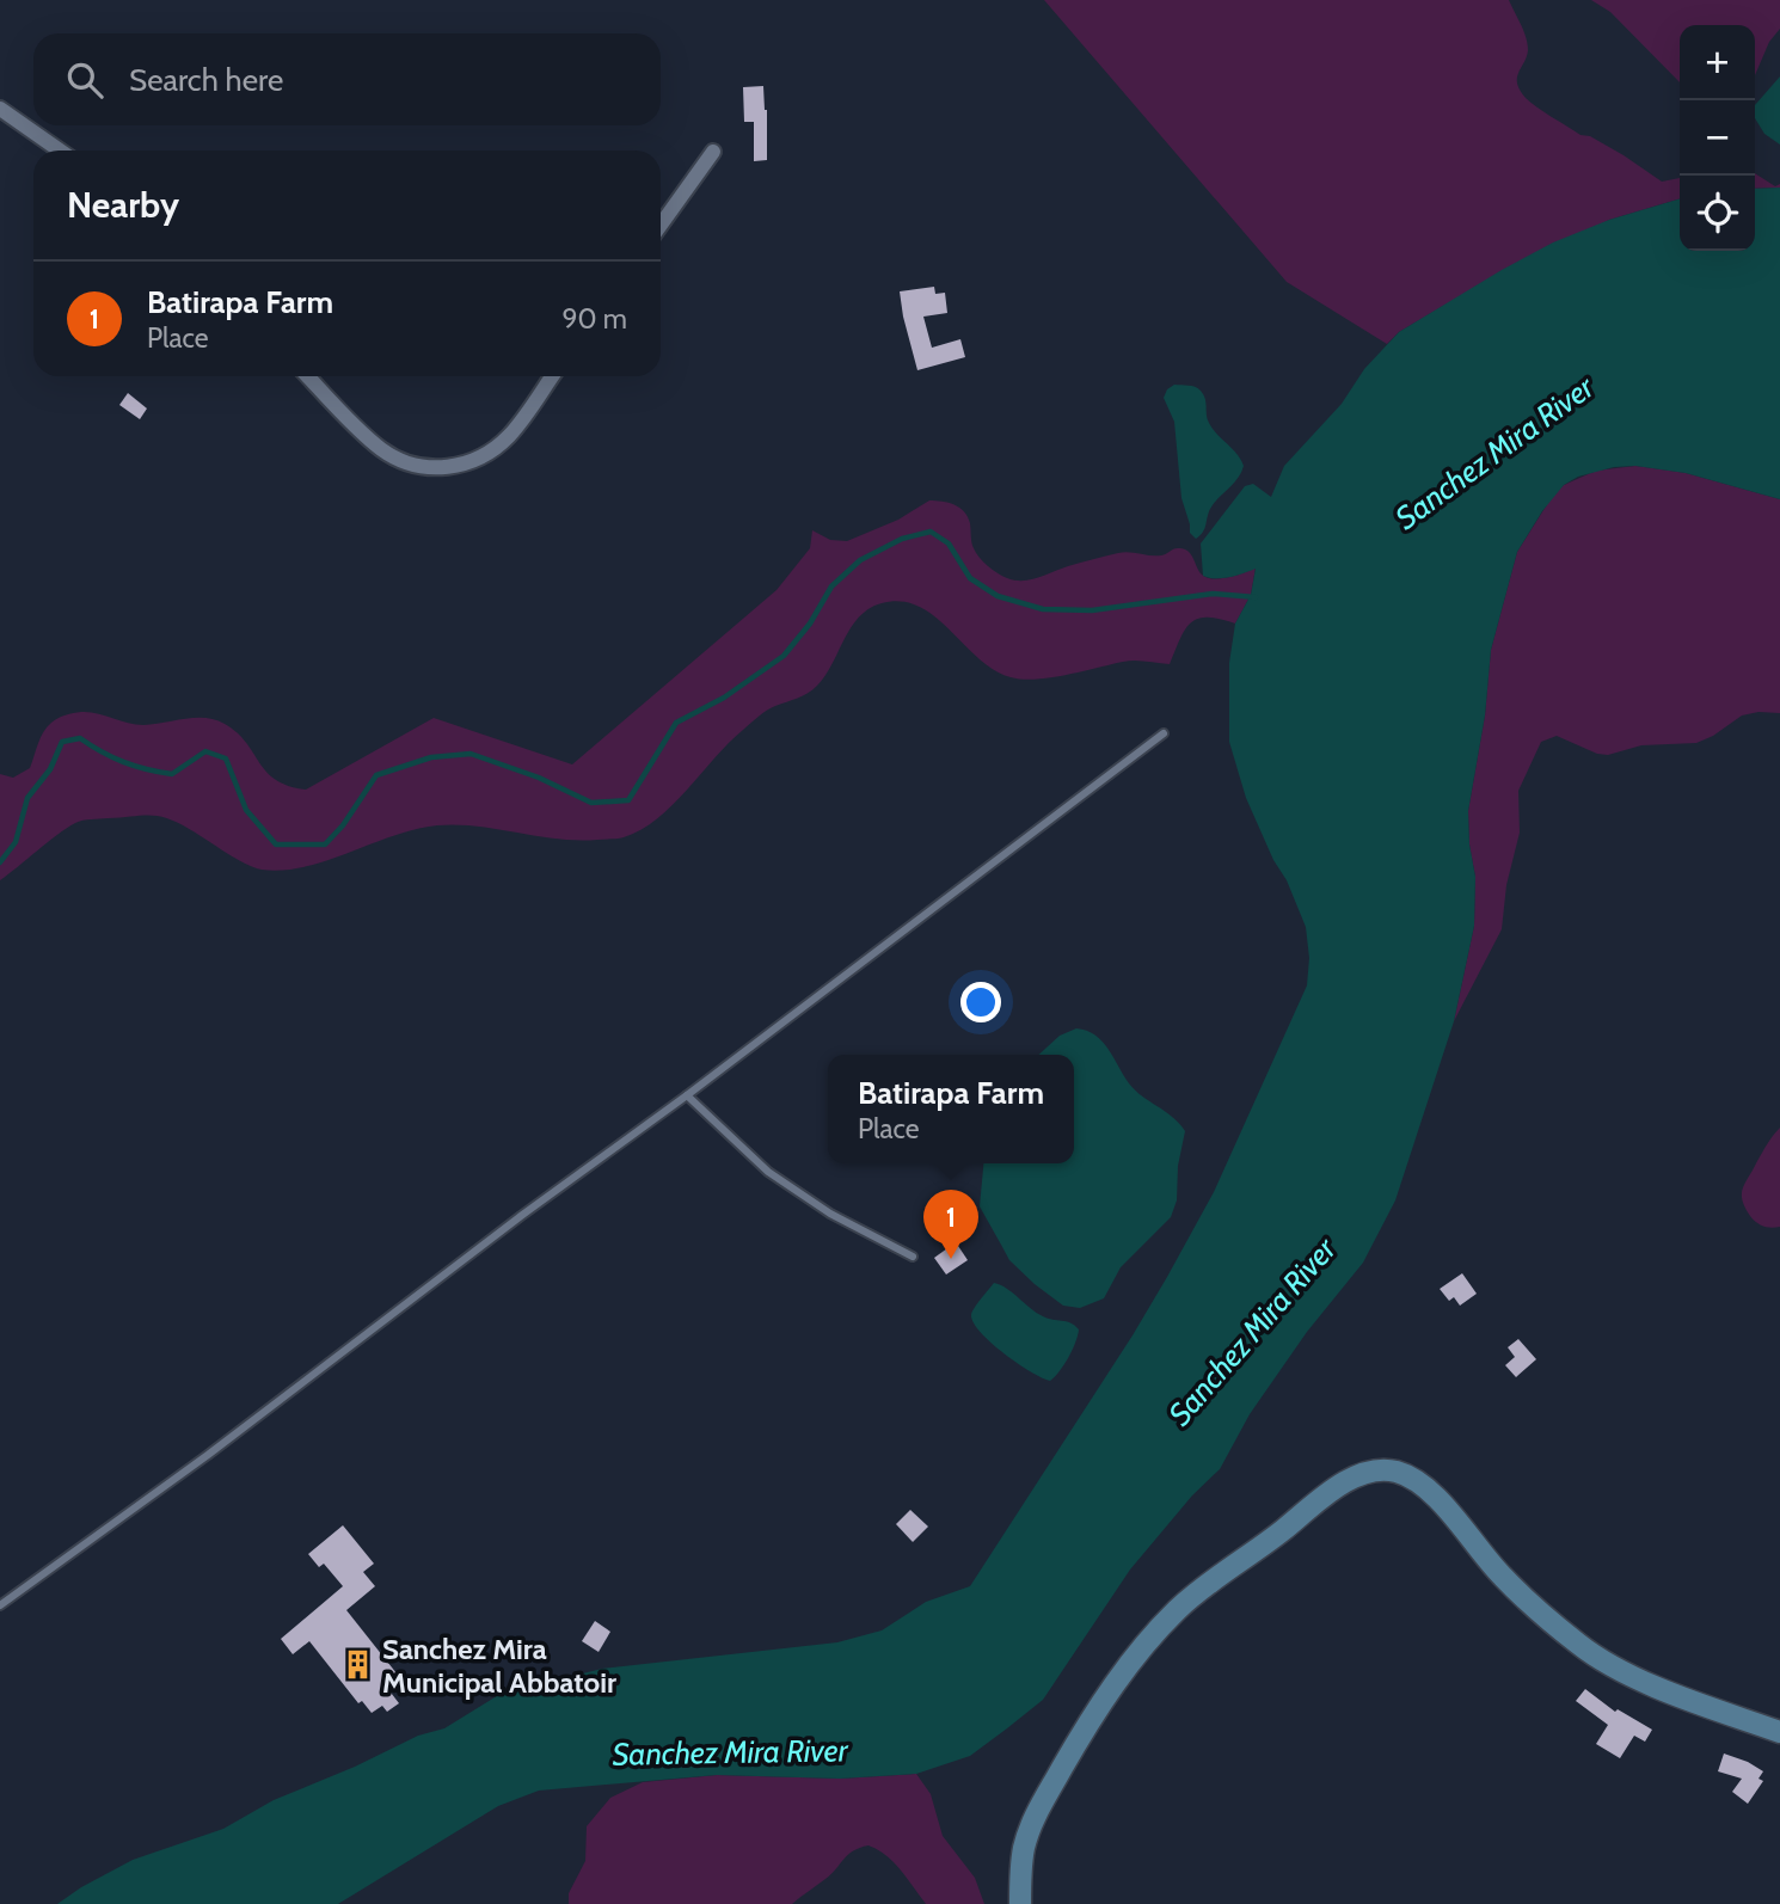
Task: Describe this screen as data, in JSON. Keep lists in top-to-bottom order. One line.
{"water":["Sanchez Mira River"],"places":{"building":["Sanchez Mira Municipal Abbatoir"]},"page":{"map_buttons":["+","−"],"search":"Search here","heading":"Nearby","list":[{"mark":"1","name":"Batirapa Farm","note":"Place","value":"90 m"}],"popup":["Batirapa Farm","Place"],"pins":"1"}}
